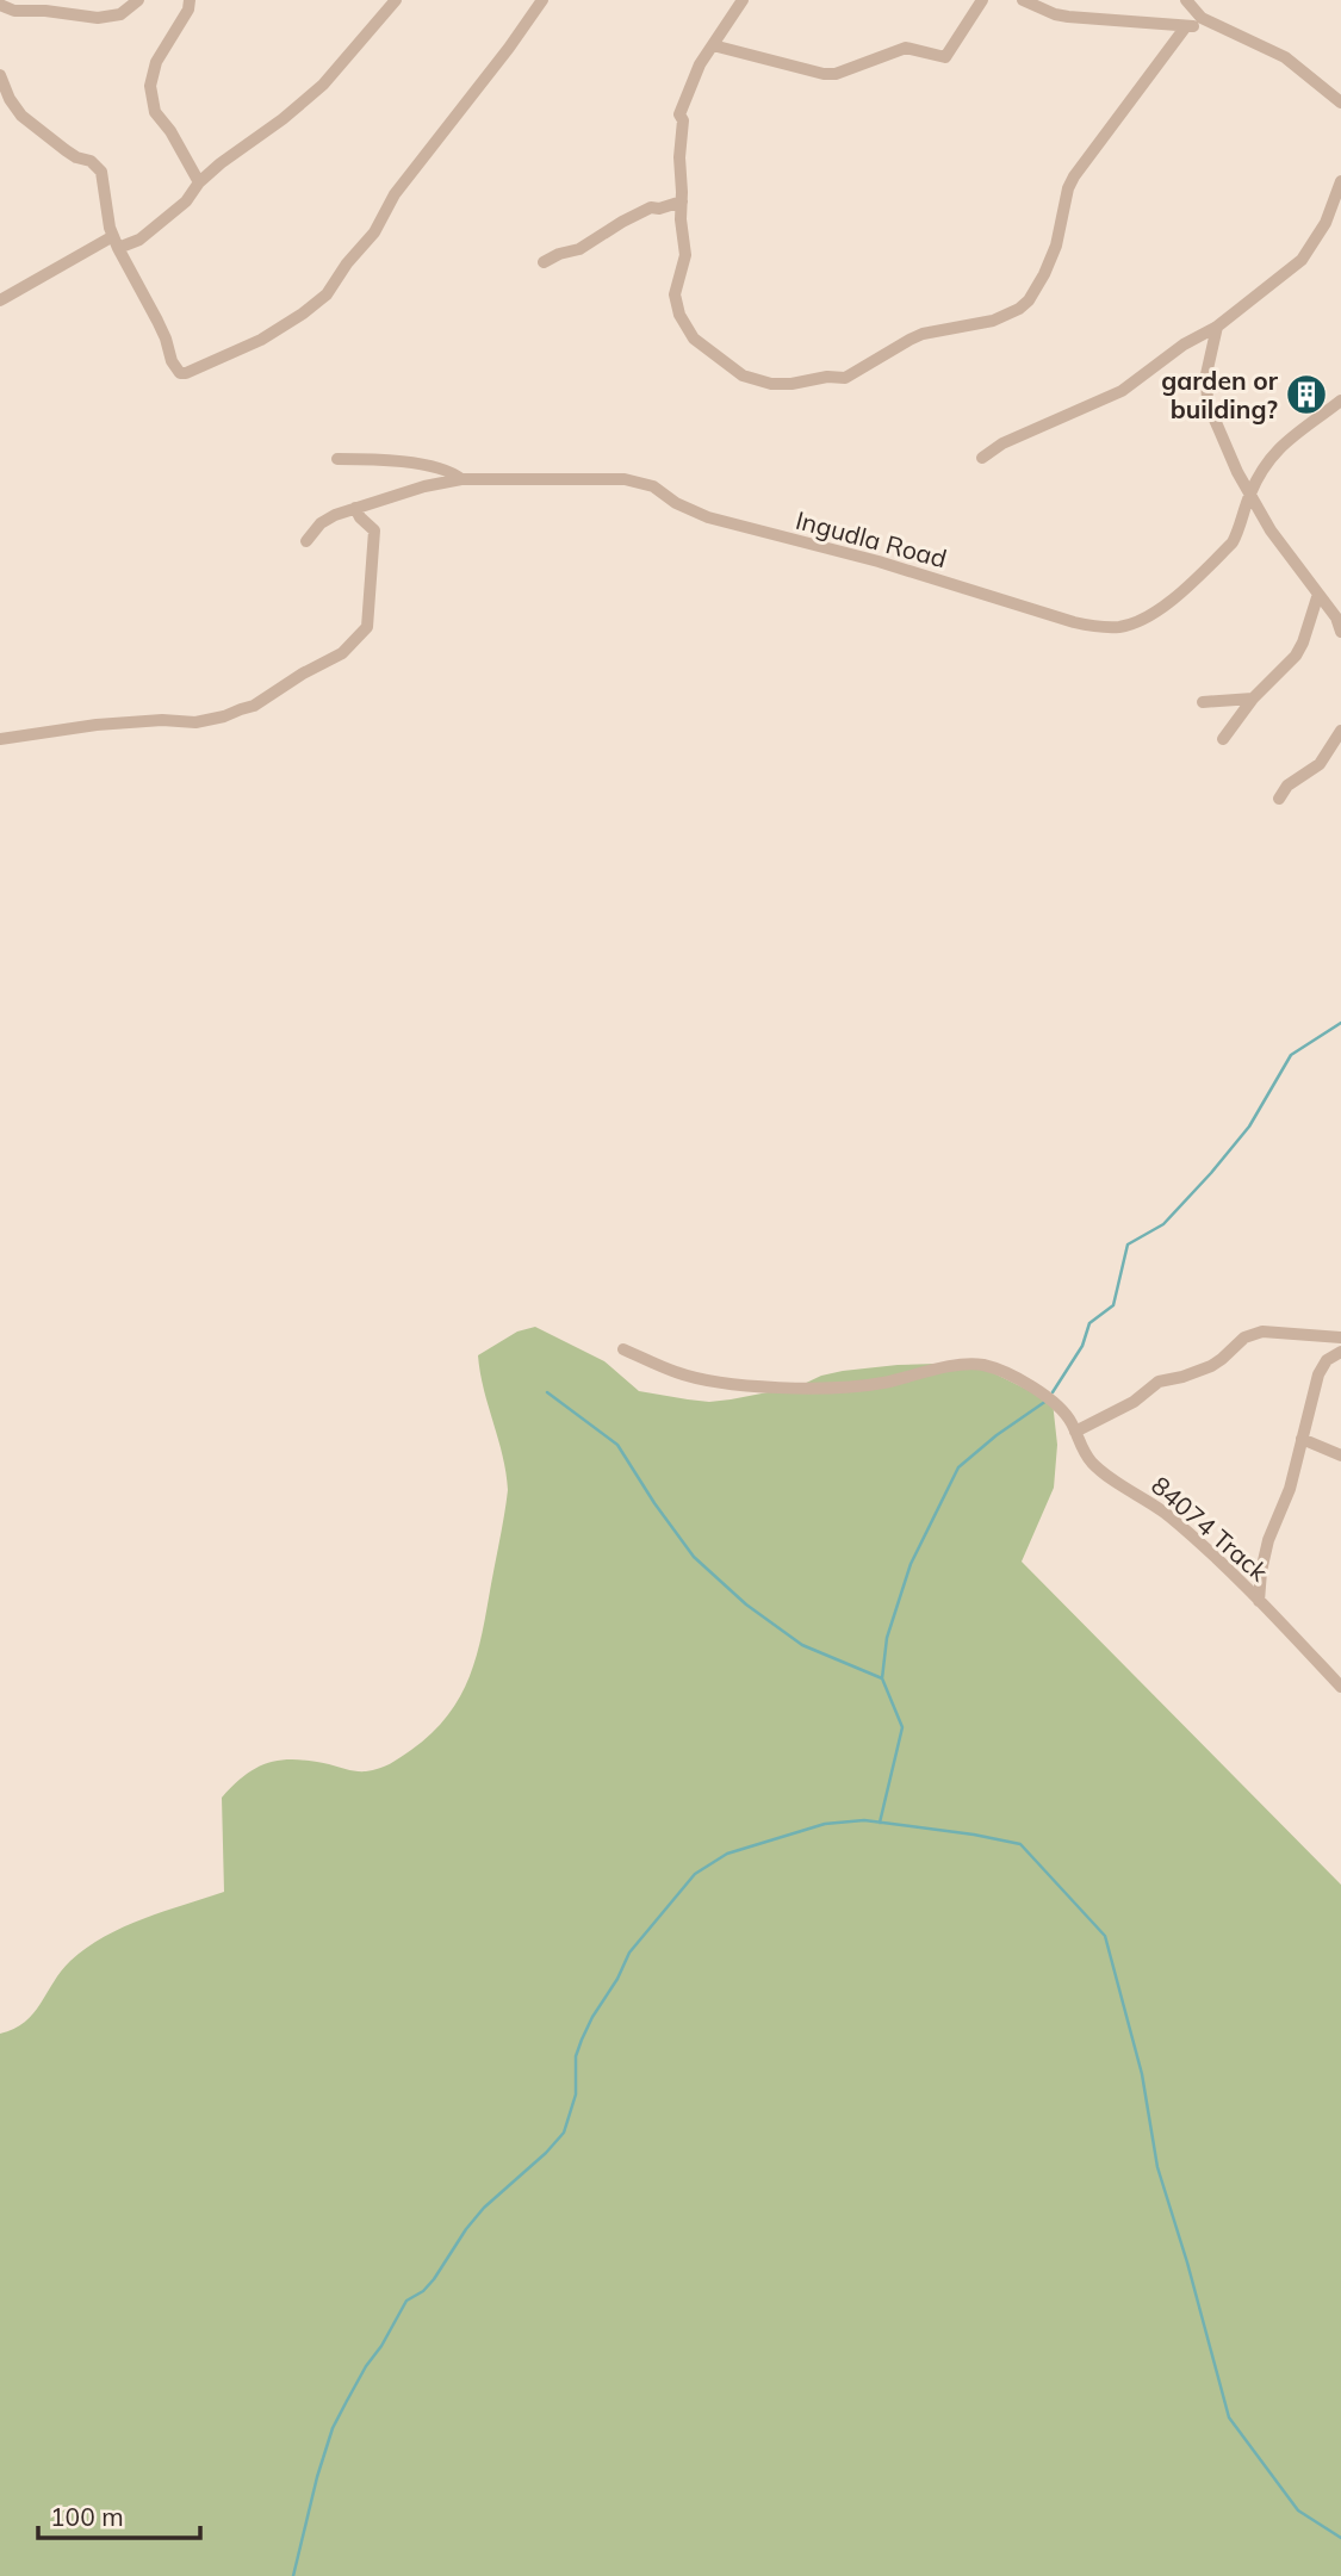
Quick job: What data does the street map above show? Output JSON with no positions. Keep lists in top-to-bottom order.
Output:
{
  "streets": {
    "street": ["Ingudla Road", "84074 Track"]
  },
  "places": {
    "building": ["garden or building?"]
  },
  "scale_bar": "100 m"
}
